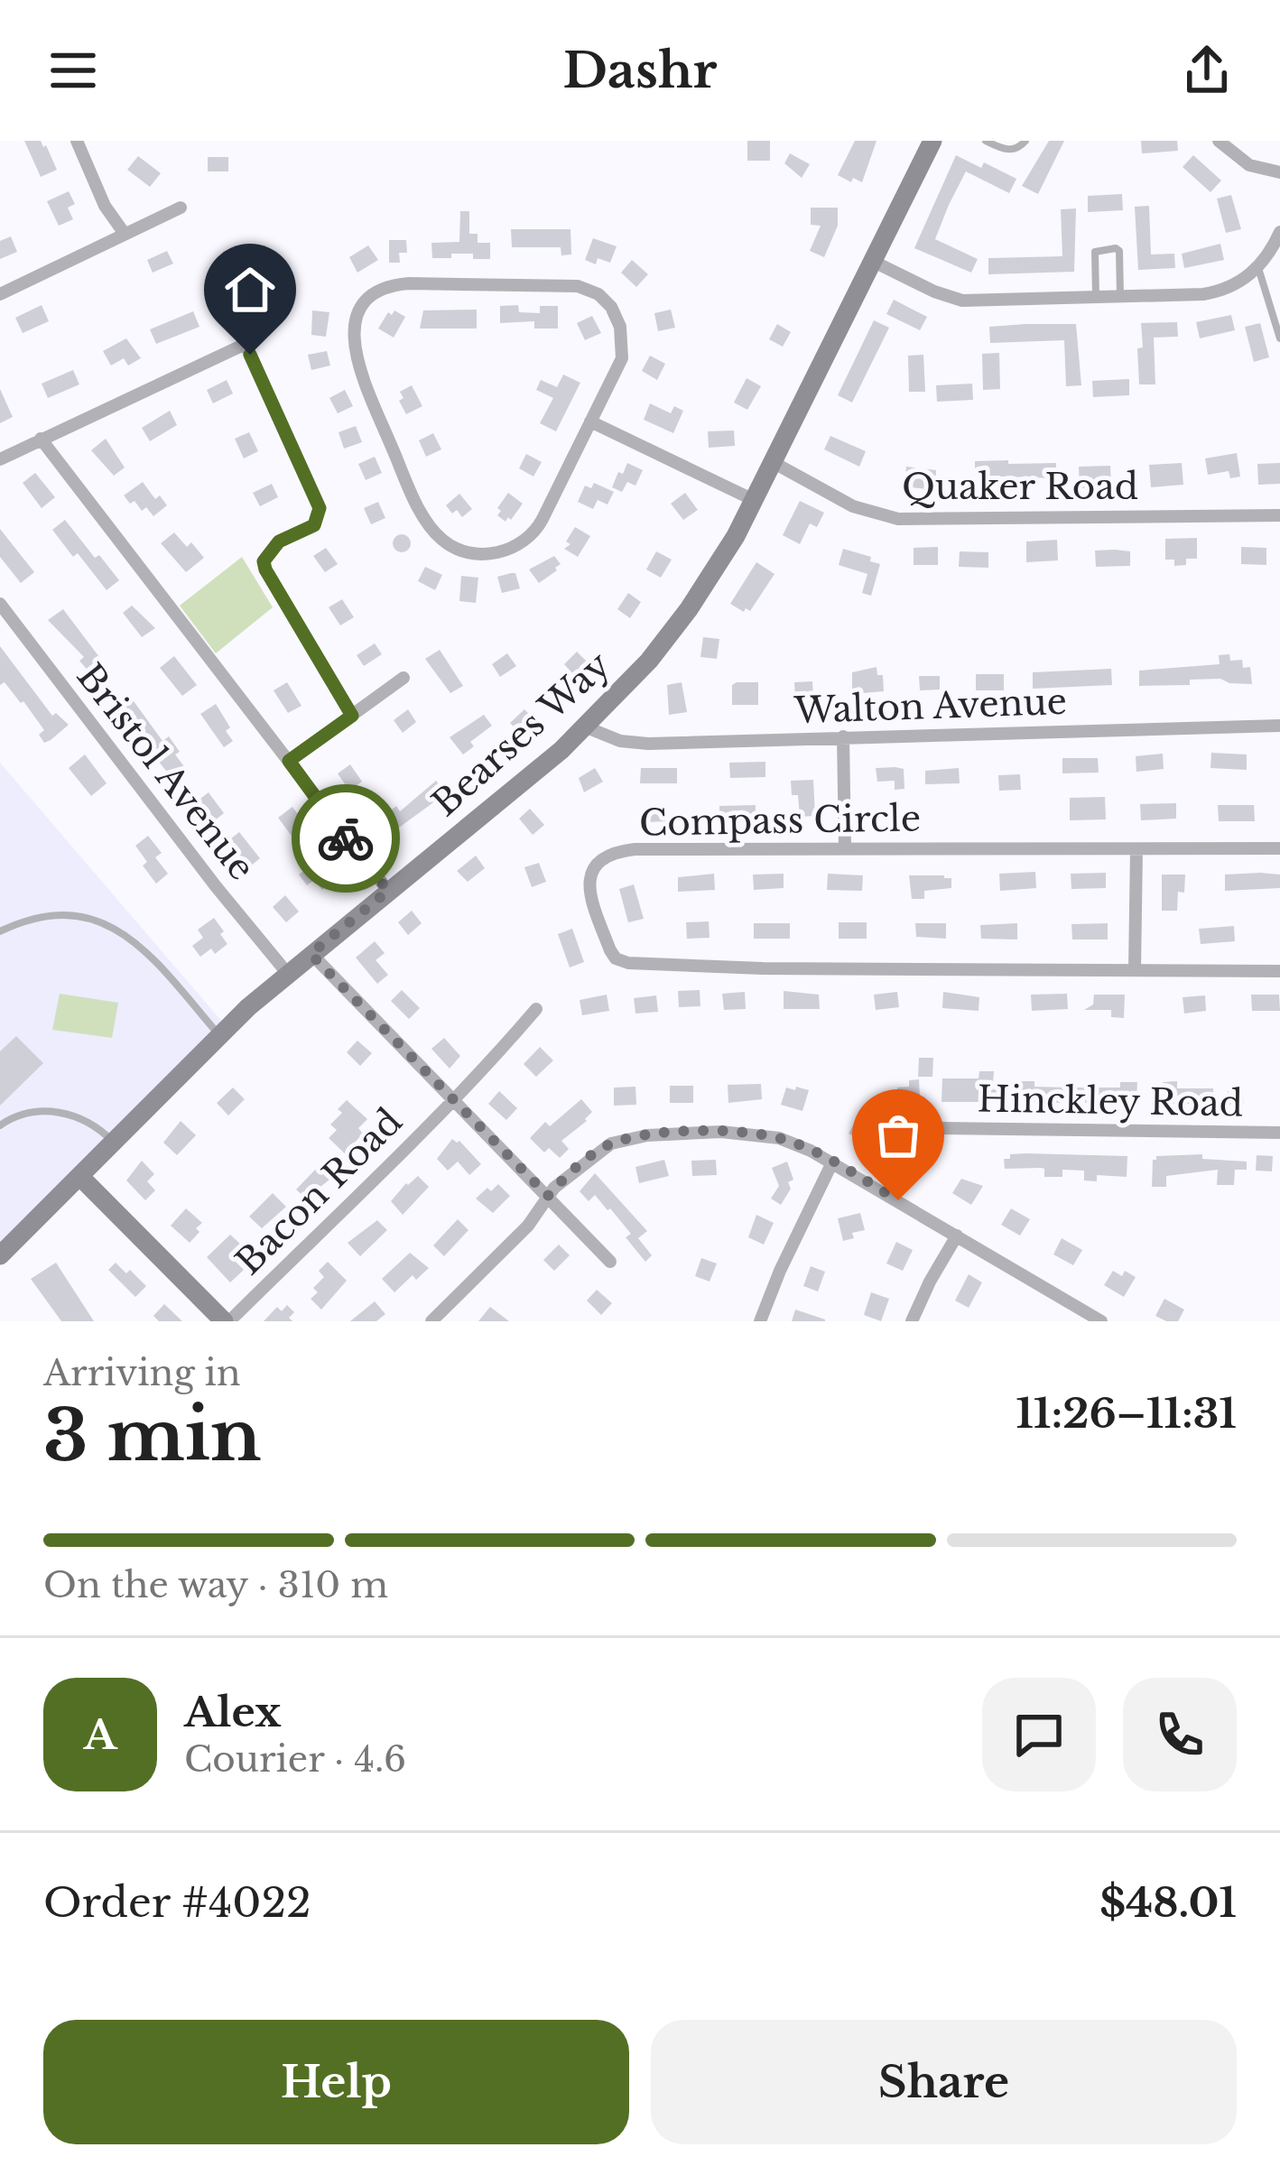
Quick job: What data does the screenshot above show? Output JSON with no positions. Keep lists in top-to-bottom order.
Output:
{
  "streets": {
    "main road": ["Bearses Way"],
    "street": [
      "Quaker Road",
      "Walton Avenue",
      "Bristol Avenue",
      "Compass Circle",
      "Hinckley Road",
      "Bacon Road"
    ]
  },
  "crossings": [
    ["Quaker Road", "Bearses Way"],
    ["Walton Avenue", "Bearses Way"],
    ["Bearses Way", "Bristol Avenue"]
  ],
  "page": {
    "header": "Dashr",
    "heading": ["3 min", "Arriving in", "11:26–11:31"],
    "panel": [
      "Alex",
      "Courier · 4.6",
      "Order #4022",
      "$48.01"
    ],
    "bar": "On the way · 310 m",
    "round": "A",
    "buttons": ["Help", "Share"]
  }
}
